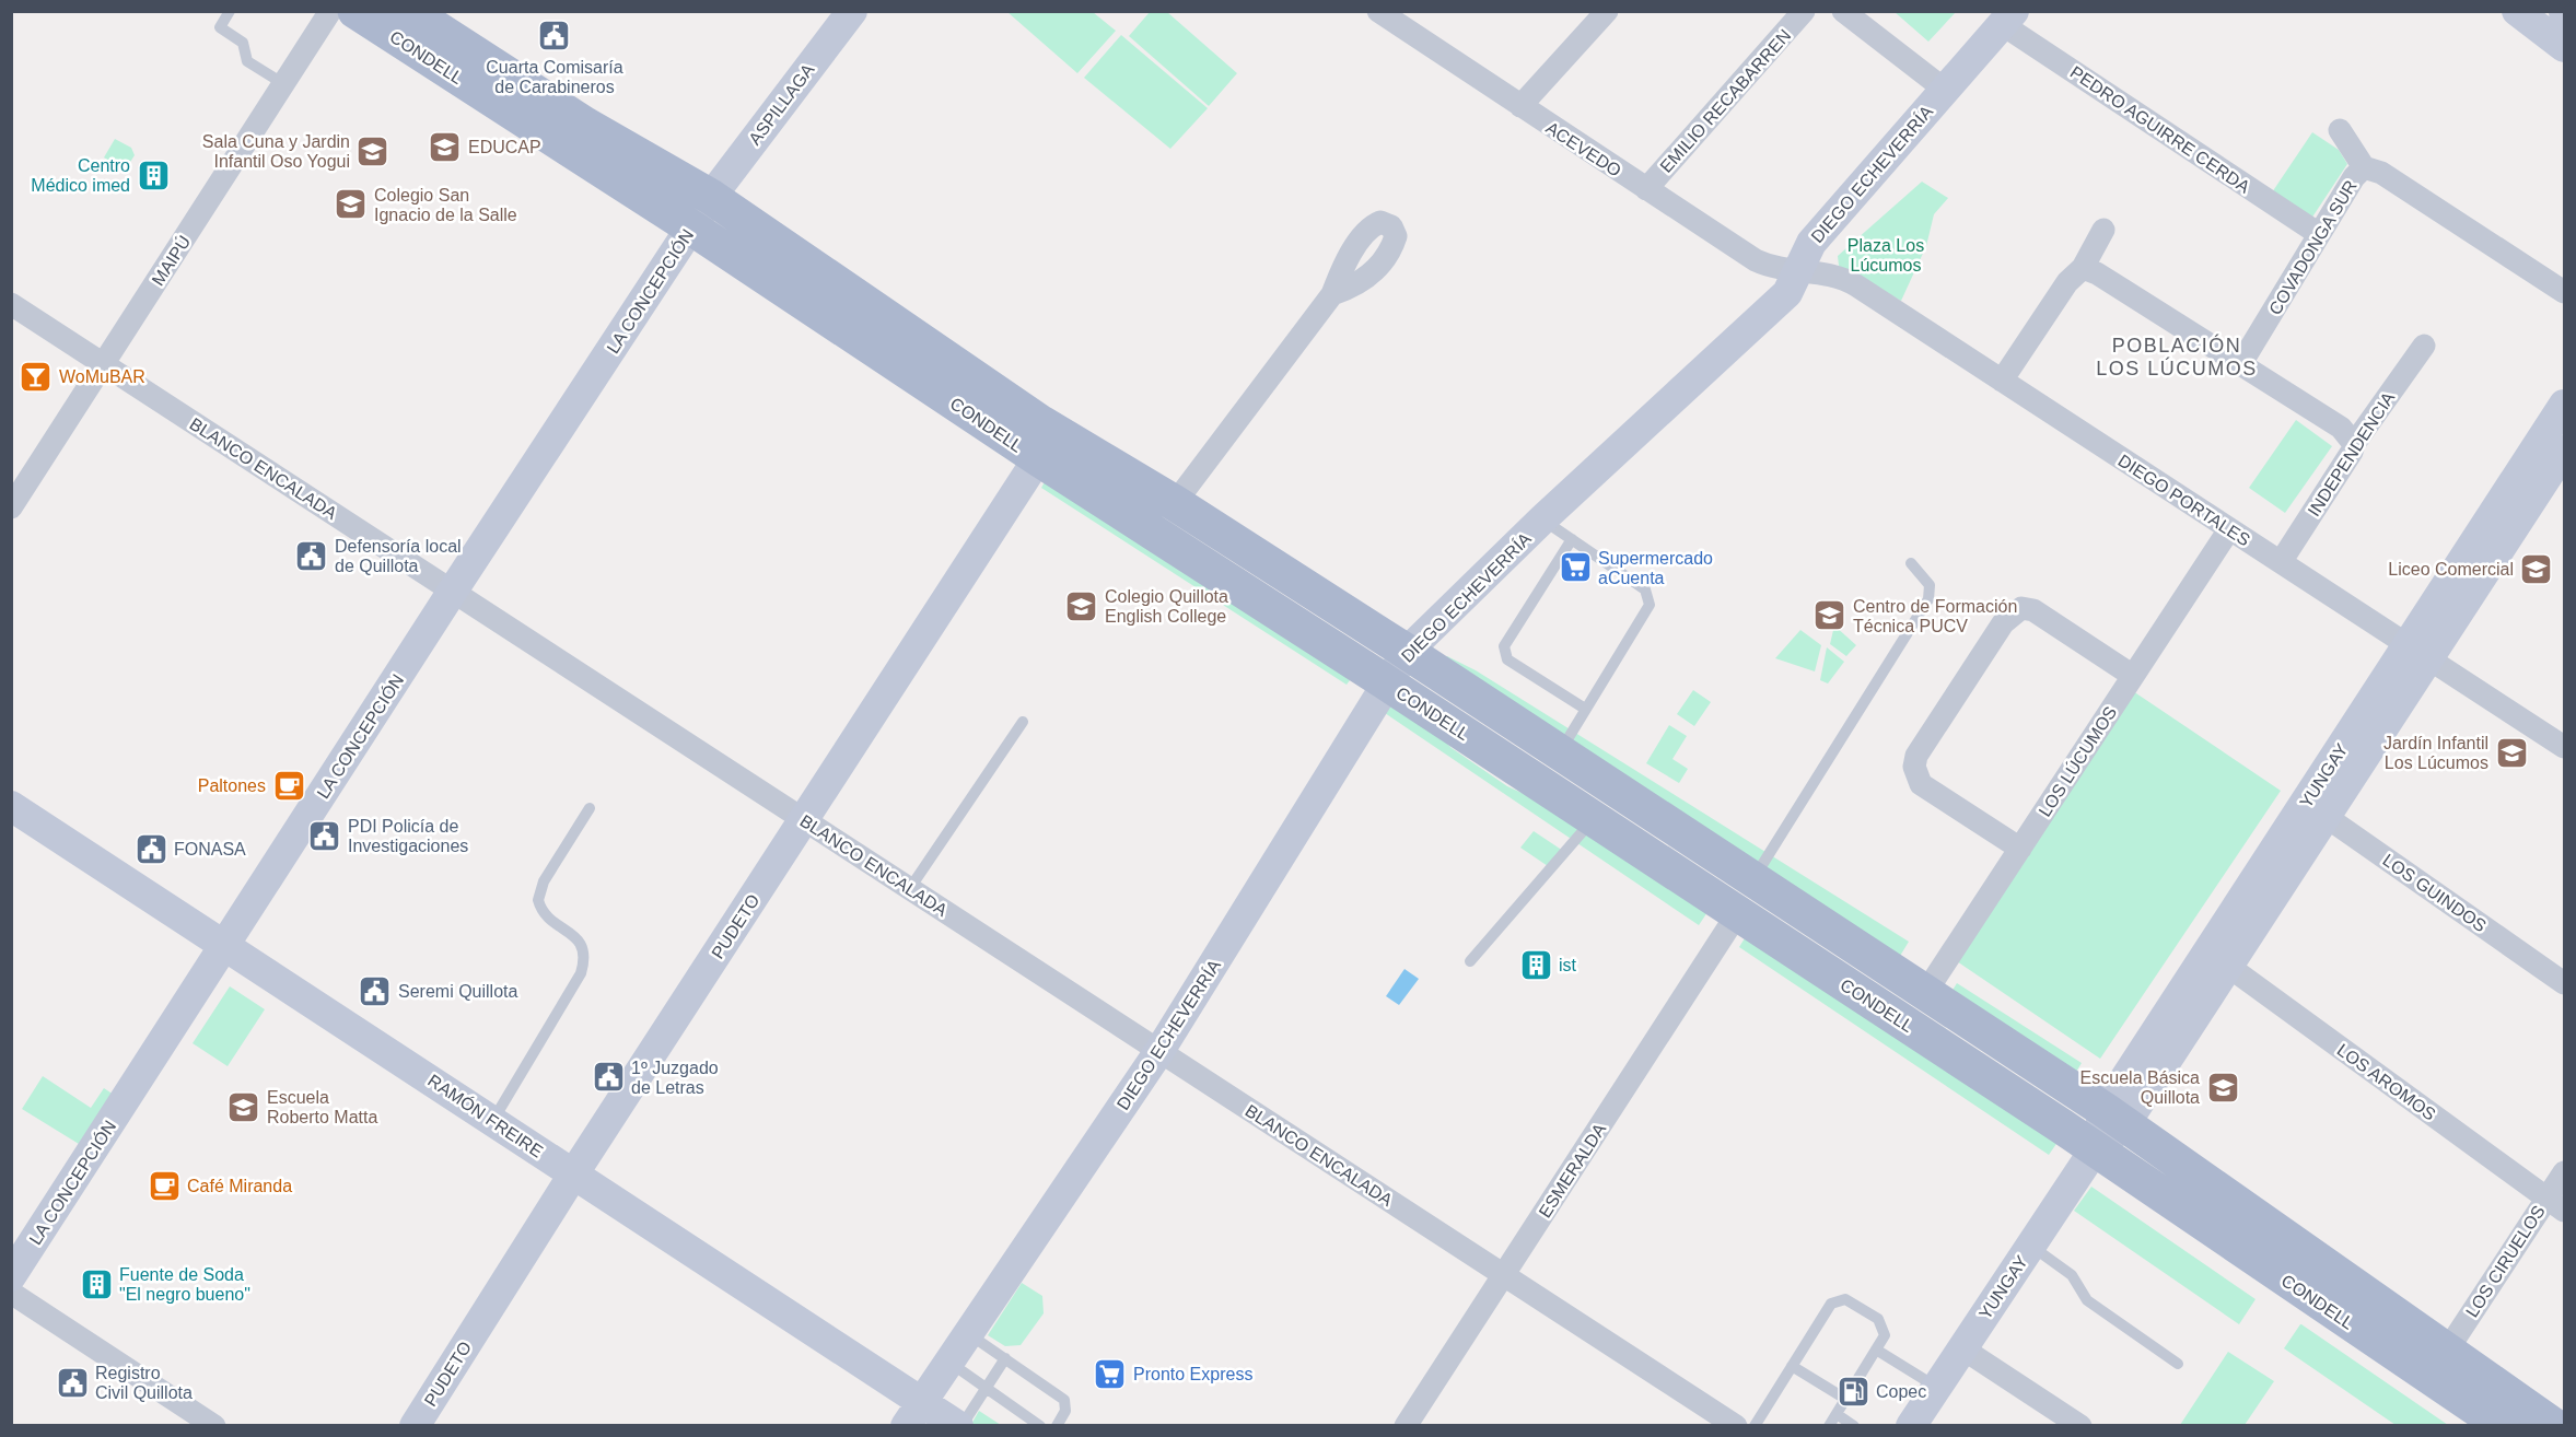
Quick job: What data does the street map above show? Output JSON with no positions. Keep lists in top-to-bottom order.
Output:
{
  "streets": {
    "main road": [
      "CONDELL",
      "ASPILLAGA",
      "DIEGO ECHEVERRÍA",
      "LA CONCEPCIÓN",
      "YUNGAY",
      "PUDETO",
      "RAMÓN FREIRE"
    ],
    "street": [
      "EMILIO RECABARREN",
      "PEDRO AGUIRRE CERDA",
      "ACEVEDO",
      "COVADONGA SUR",
      "MAIPÚ",
      "INDEPENDENCIA",
      "BLANCO ENCALADA",
      "DIEGO PORTALES",
      "LOS LÚCUMOS",
      "LOS GUINDOS",
      "LOS AROMOS",
      "ESMERALDA",
      "LOS CIRUELOS"
    ]
  },
  "crossings": [
    ["CONDELL", "ASPILLAGA"],
    ["CONDELL", "DIEGO ECHEVERRÍA"],
    ["CONDELL", "LA CONCEPCIÓN"],
    ["CONDELL", "LOS LÚCUMOS"],
    ["CONDELL", "YUNGAY"],
    ["CONDELL", "PUDETO"],
    ["CONDELL", "ESMERALDA"],
    ["CONDELL", "LOS CIRUELOS"],
    ["EMILIO RECABARREN", "ACEVEDO"],
    ["ASPILLAGA", "LA CONCEPCIÓN"],
    ["PEDRO AGUIRRE CERDA", "DIEGO ECHEVERRÍA"],
    ["PEDRO AGUIRRE CERDA", "COVADONGA SUR"],
    ["ACEVEDO", "DIEGO ECHEVERRÍA"],
    ["ACEVEDO", "DIEGO PORTALES"],
    ["DIEGO ECHEVERRÍA", "BLANCO ENCALADA"],
    ["DIEGO ECHEVERRÍA", "DIEGO PORTALES"],
    ["DIEGO ECHEVERRÍA", "RAMÓN FREIRE"],
    ["MAIPÚ", "BLANCO ENCALADA"],
    ["LA CONCEPCIÓN", "BLANCO ENCALADA"],
    ["LA CONCEPCIÓN", "RAMÓN FREIRE"],
    ["INDEPENDENCIA", "DIEGO PORTALES"],
    ["BLANCO ENCALADA", "PUDETO"],
    ["BLANCO ENCALADA", "ESMERALDA"],
    ["DIEGO PORTALES", "LOS LÚCUMOS"],
    ["DIEGO PORTALES", "YUNGAY"],
    ["YUNGAY", "LOS GUINDOS"],
    ["YUNGAY", "LOS AROMOS"],
    ["PUDETO", "RAMÓN FREIRE"],
    ["LOS AROMOS", "LOS CIRUELOS"]
  ],
  "districts": ["POBLACIÓN LOS LÚCUMOS"],
  "parks": ["Plaza Los Lúcumos"],
  "places": {
    "public building": [
      "Cuarta Comisaría de Carabineros",
      "Defensoría local de Quillota",
      "PDI Policía de Investigaciones",
      "FONASA",
      "Seremi Quillota",
      "1º Juzgado de Letras",
      "Registro Civil Quillota"
    ],
    "school or university": [
      "EDUCAP",
      "Sala Cuna y Jardin Infantil Oso Yogui",
      "Colegio San Ignacio de la Salle",
      "Liceo Comercial",
      "Colegio Quillota English College",
      "Centro de Formación Técnica PUCV",
      "Jardín Infantil Los Lúcumos",
      "Escuela Básica Quillota",
      "Escuela Roberto Matta"
    ],
    "building": ["Centro Médico imed", "ist", "Fuente de Soda \"El negro bueno\""],
    "bar": ["WoMuBAR"],
    "supermarket": ["Supermercado aCuenta", "Pronto Express"],
    "cafe": ["Paltones", "Café Miranda"],
    "fuel station": ["Copec"]
  }
}
